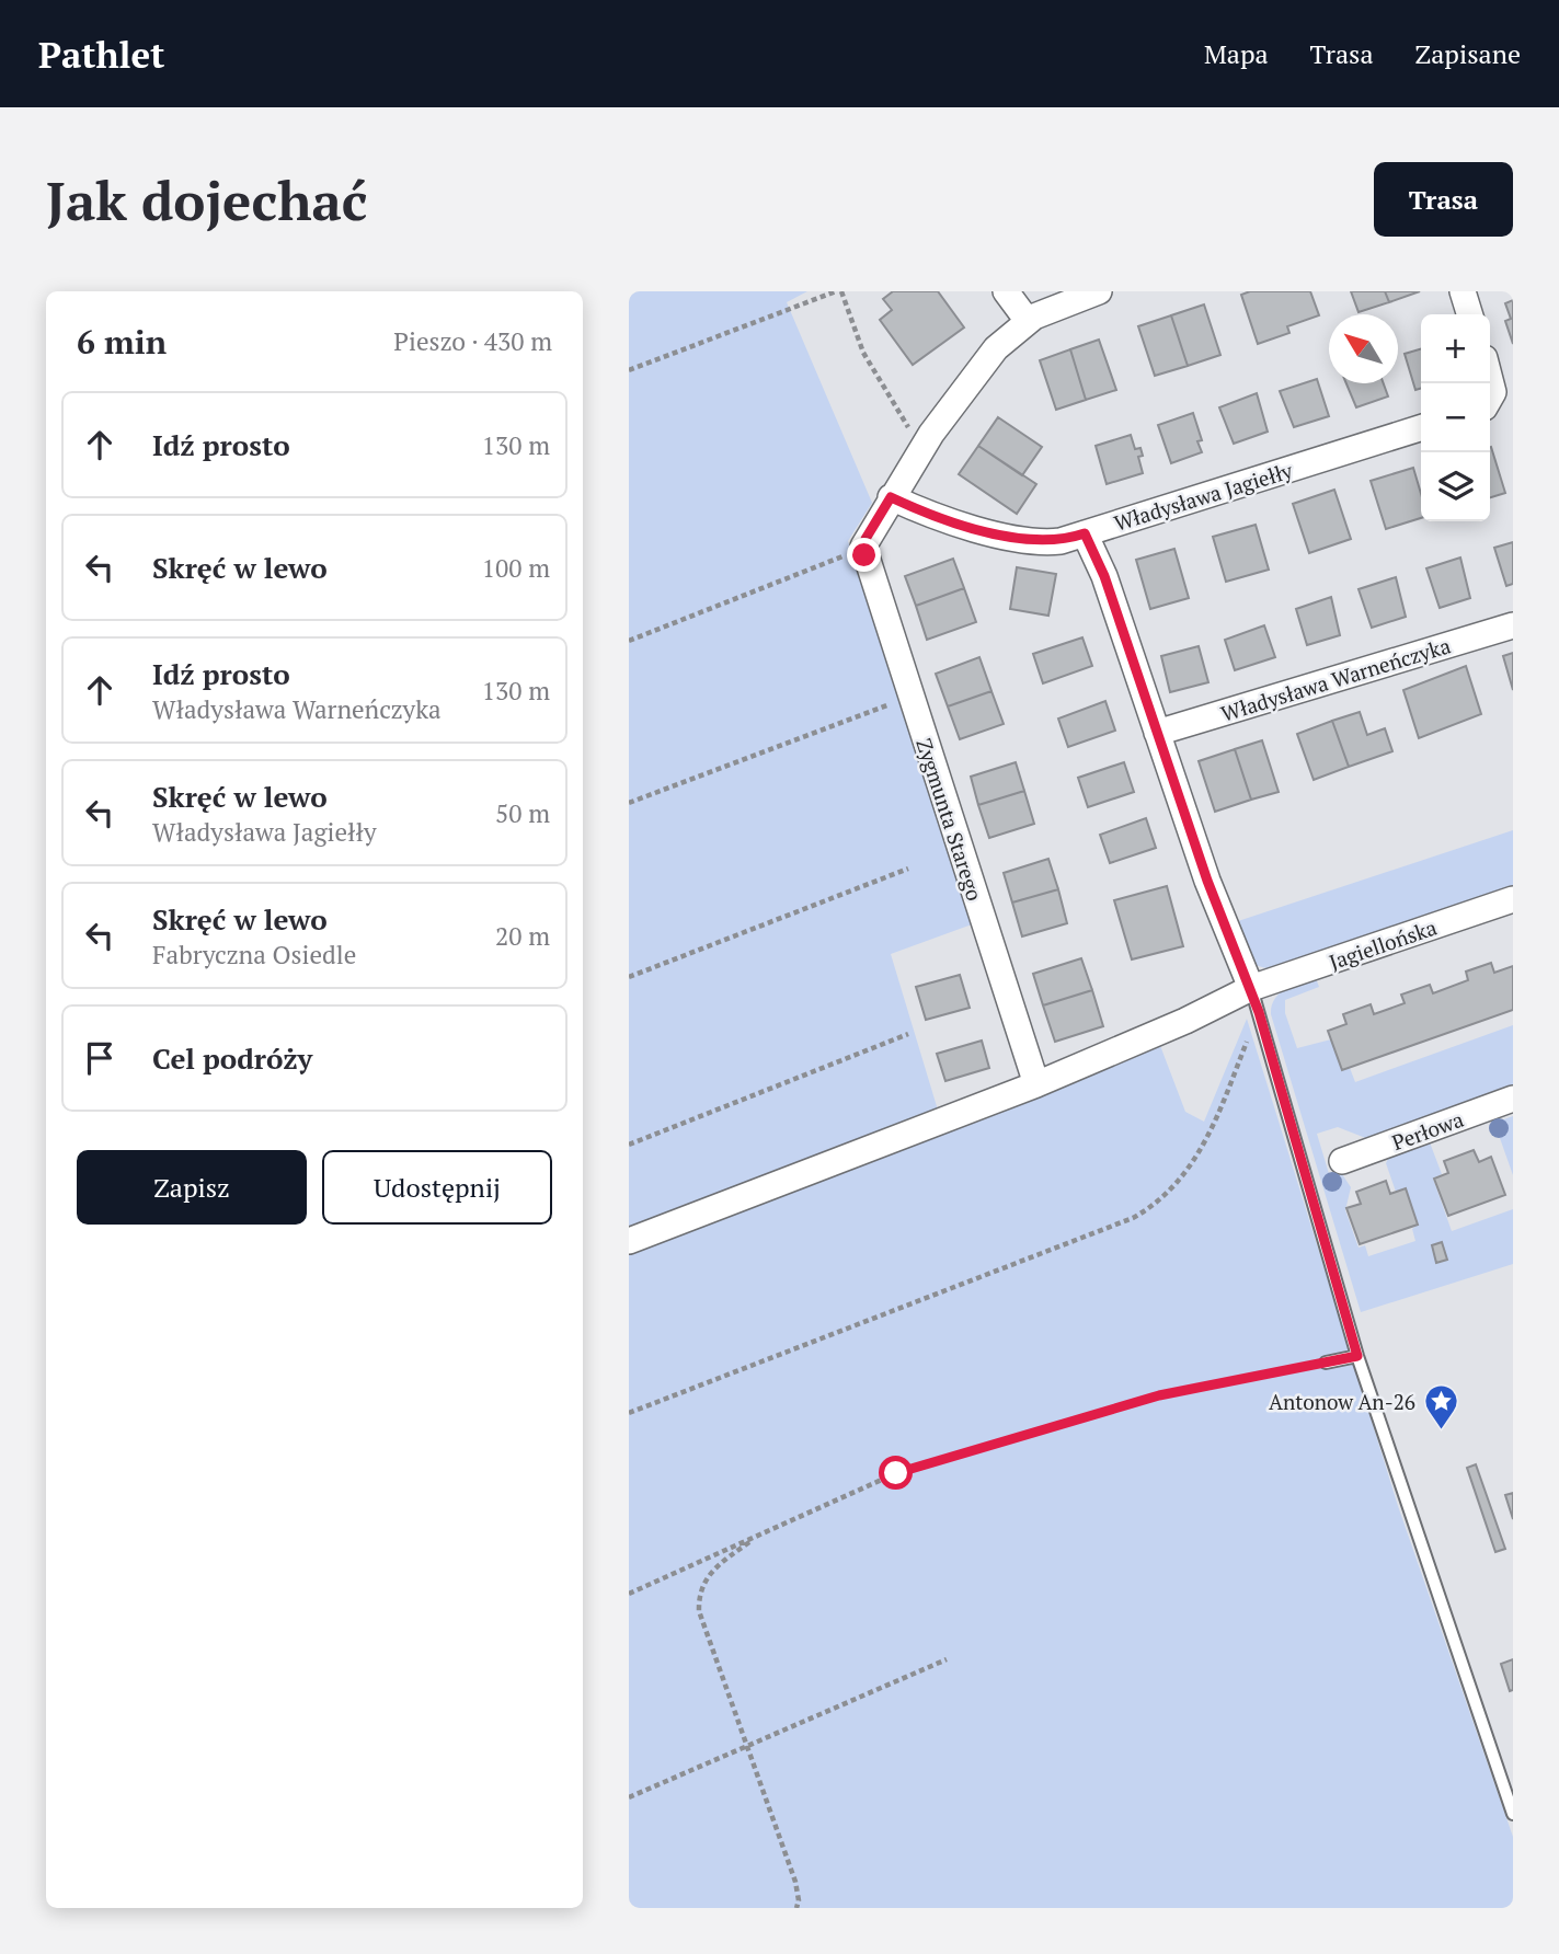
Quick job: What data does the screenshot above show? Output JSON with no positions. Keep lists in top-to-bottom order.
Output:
{
  "streets": {
    "street": [
      "Władysława Jagiełły",
      "Władysława Warneńczyka",
      "Zygmunta Starego",
      "Jagiellońska",
      "Perłowa"
    ]
  },
  "crossings": [
    ["Zygmunta Starego", "Jagiellońska"]
  ],
  "places": {
    "place": ["Antonow An-26"]
  },
  "north": "top left",
  "page": {
    "header": "Pathlet",
    "nav": ["Mapa", "Trasa", "Zapisane"],
    "buttons": [
      "Trasa",
      ["Zapisz", "Udostępnij"]
    ],
    "title": "Jak dojechać",
    "heading": ["6 min", "Pieszo · 430 m"],
    "map_buttons": ["+", "−"],
    "list": [
      ["Idź prosto", "130 m"],
      ["Skręć w lewo", "100 m"],
      ["Idź prosto", "Władysława Warneńczyka", "130 m"],
      ["Skręć w lewo", "Władysława Jagiełły", "50 m"],
      ["Skręć w lewo", "Fabryczna Osiedle", "20 m"],
      "Cel podróży"
    ]
  }
}
